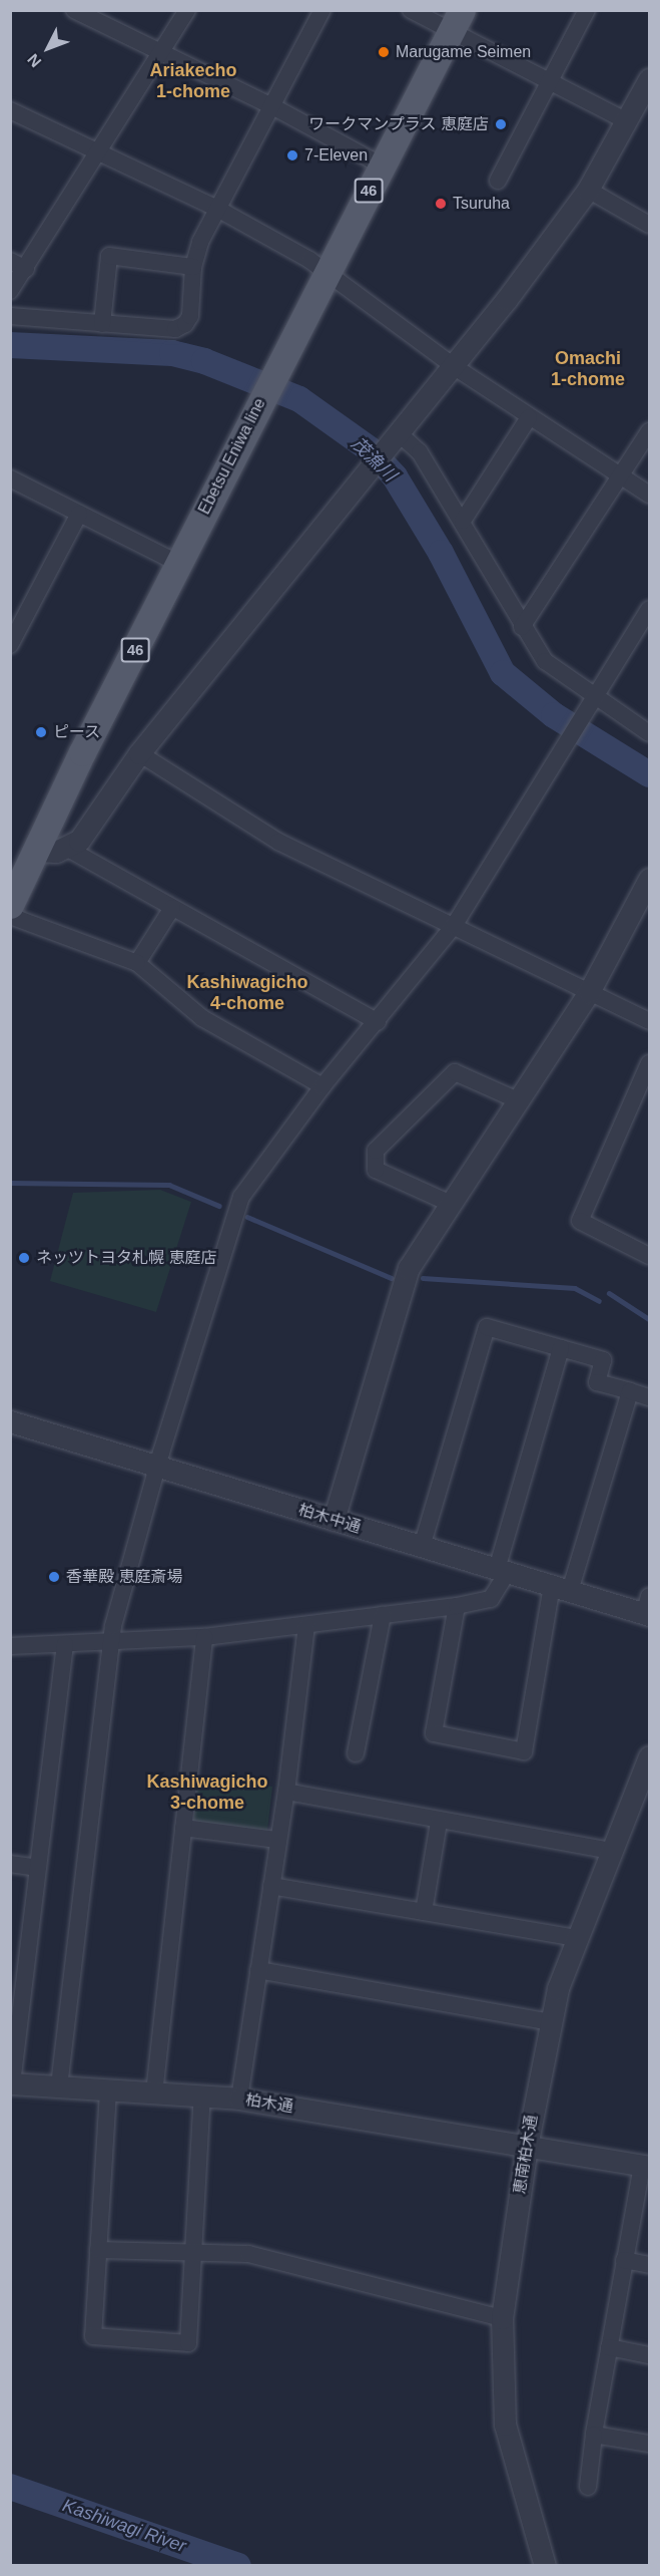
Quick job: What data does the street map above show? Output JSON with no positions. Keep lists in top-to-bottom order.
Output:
{
  "streets": {
    "main road": ["46", "Ebetsu Eniwa line"],
    "street": ["柏木中通", "柏木通", "恵南柏木通"]
  },
  "crossings": [
    ["柏木通", "恵南柏木通"]
  ],
  "districts": [
    "Ariakecho 1-chome",
    "Omachi 1-chome",
    "Kashiwagicho 4-chome",
    "Kashiwagicho 3-chome"
  ],
  "water": ["茂漁川", "Kashiwagi River"],
  "places": [
    "Marugame Seimen",
    "ワークマンプラス 恵庭店",
    "7-Eleven",
    "Tsuruha",
    "ピース",
    "ネッツトヨタ札幌 恵庭店",
    "香華殿 恵庭斎場"
  ],
  "north": "bottom left"
}
